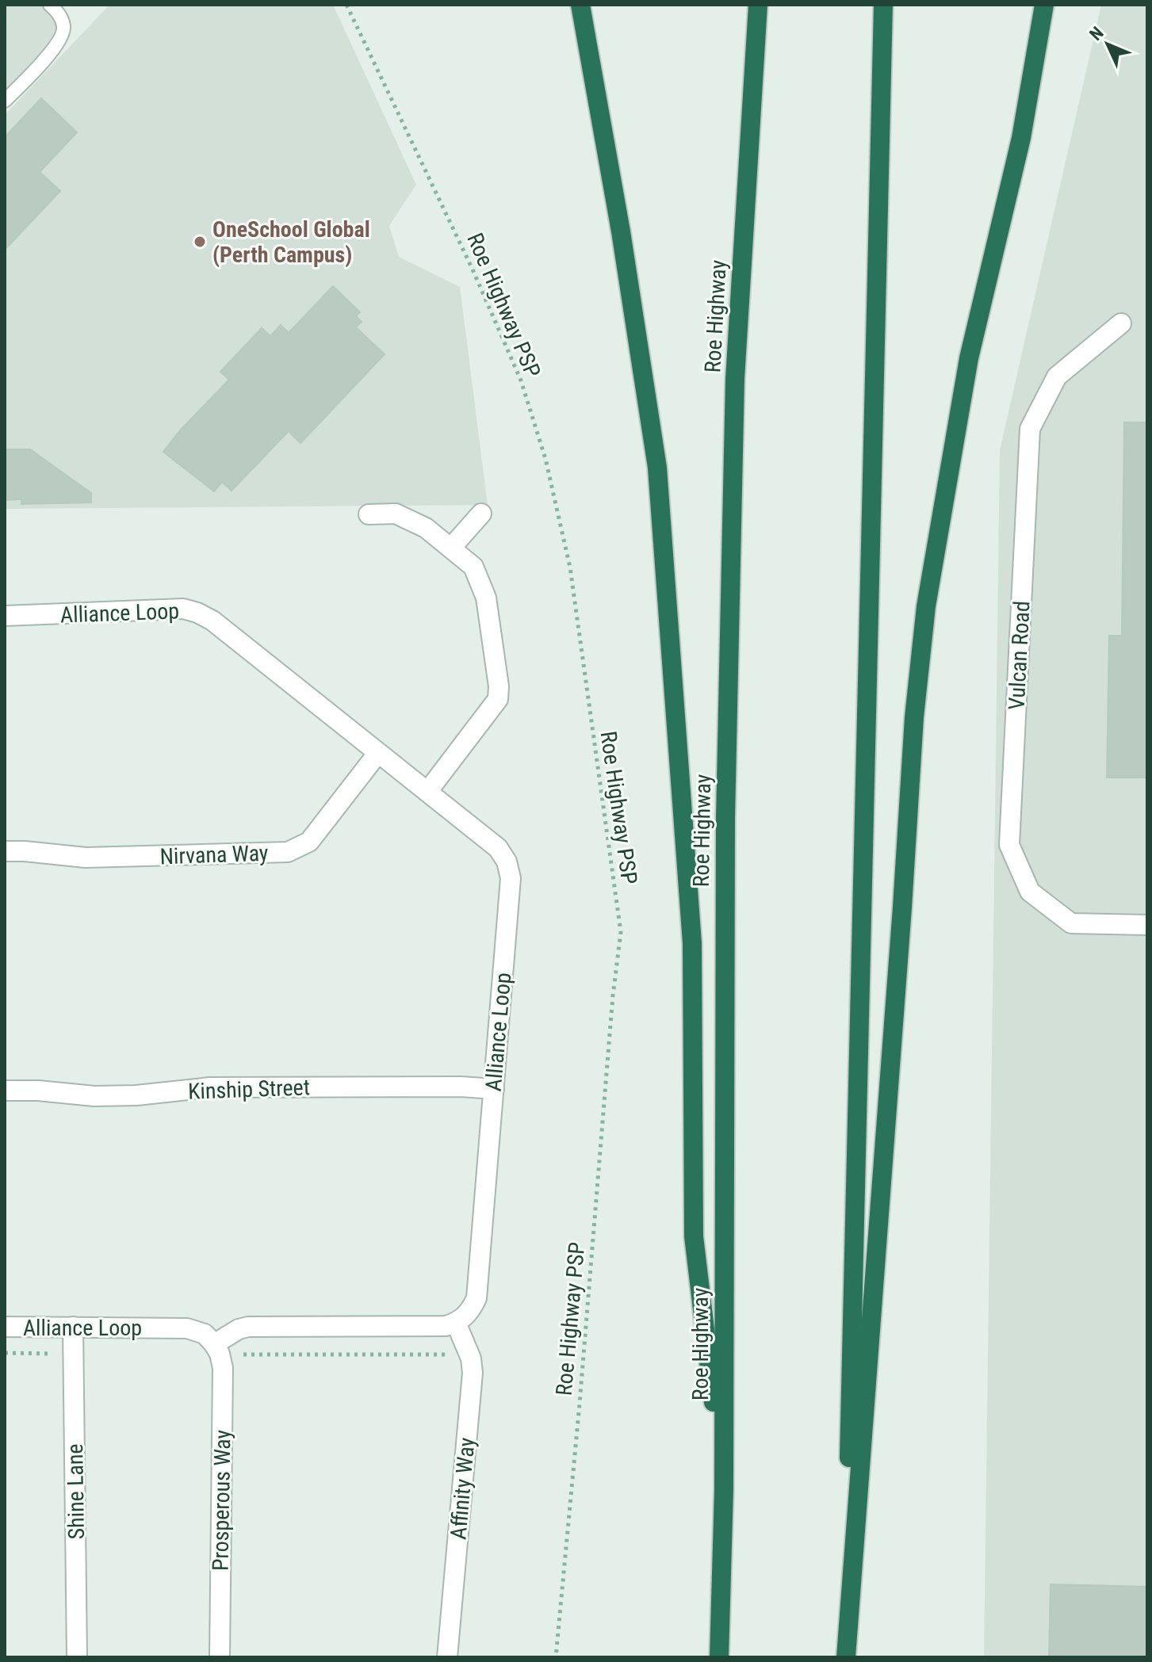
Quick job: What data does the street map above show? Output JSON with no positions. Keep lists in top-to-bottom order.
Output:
{
  "streets": {
    "highway": ["Roe Highway"],
    "street": [
      "Alliance Loop",
      "Vulcan Road",
      "Nirvana Way",
      "Kinship Street",
      "Affinity Way",
      "Shine Lane",
      "Prosperous Way"
    ],
    "path": ["Roe Highway PSP"]
  },
  "crossings": [
    ["Alliance Loop", "Nirvana Way"],
    ["Alliance Loop", "Kinship Street"],
    ["Alliance Loop", "Affinity Way"],
    ["Alliance Loop", "Shine Lane"],
    ["Alliance Loop", "Prosperous Way"]
  ],
  "places": ["OneSchool Global (Perth Campus)"],
  "north": "top left"
}
